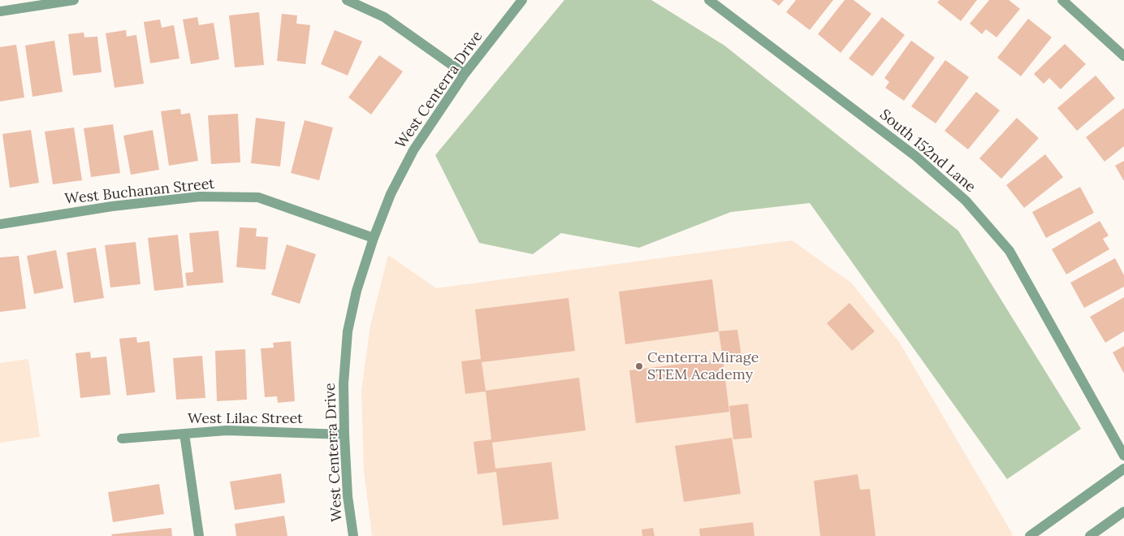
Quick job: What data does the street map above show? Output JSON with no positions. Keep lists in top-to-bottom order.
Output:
{
  "streets": {
    "street": [
      "West Centerra Drive",
      "South 152nd Lane",
      "West Buchanan Street",
      "West Lilac Street"
    ]
  },
  "crossings": [
    ["West Centerra Drive", "West Buchanan Street"],
    ["West Centerra Drive", "West Lilac Street"]
  ],
  "places": ["Centerra Mirage STEM Academy"]
}
